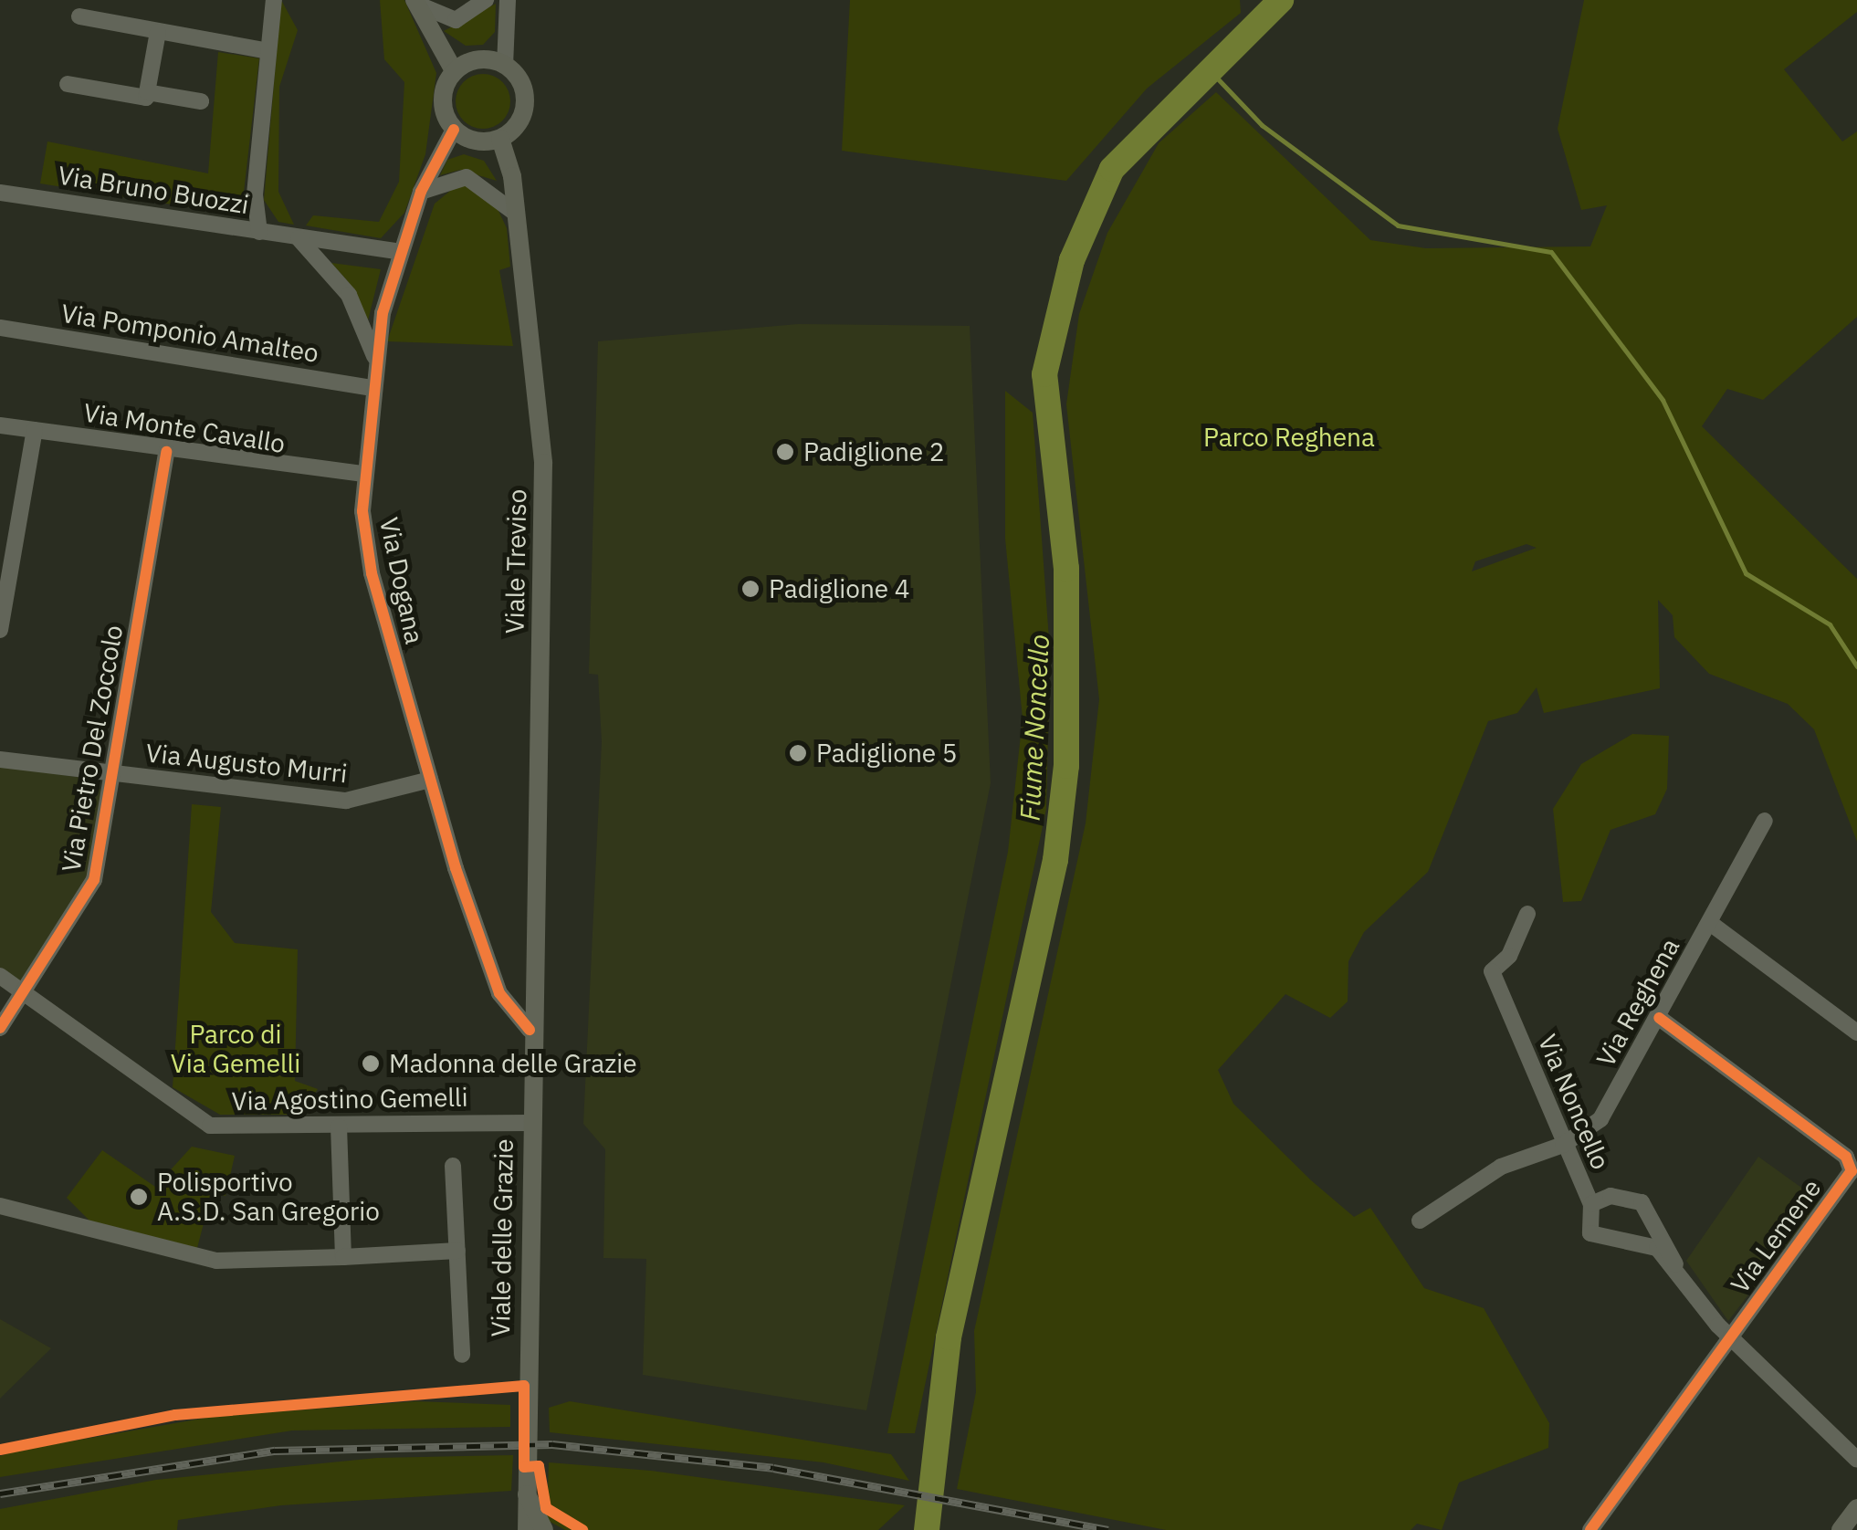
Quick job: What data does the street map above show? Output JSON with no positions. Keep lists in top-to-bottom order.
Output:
{
  "streets": {
    "main road": ["Viale Treviso", "Viale delle Grazie"],
    "street": [
      "Via Bruno Buozzi",
      "Via Pomponio Amalteo",
      "Via Monte Cavallo",
      "Via Dogana",
      "Via Pietro Del Zoccolo",
      "Via Augusto Murri",
      "Via Reghena",
      "Via Agostino Gemelli",
      "Via Noncello",
      "Via Lemene"
    ]
  },
  "crossings": [
    ["Via Bruno Buozzi", "Via Dogana"],
    ["Via Pomponio Amalteo", "Via Dogana"],
    ["Via Monte Cavallo", "Via Dogana"],
    ["Via Monte Cavallo", "Via Pietro Del Zoccolo"],
    ["Viale Treviso", "Via Dogana"],
    ["Viale Treviso", "Viale delle Grazie"],
    ["Via Dogana", "Via Augusto Murri"],
    ["Via Dogana", "Viale delle Grazie"],
    ["Via Pietro Del Zoccolo", "Via Augusto Murri"],
    ["Via Pietro Del Zoccolo", "Via Agostino Gemelli"],
    ["Via Reghena", "Via Noncello"],
    ["Via Reghena", "Via Lemene"],
    ["Via Agostino Gemelli", "Viale delle Grazie"],
    ["Via Noncello", "Via Lemene"]
  ],
  "water": ["Fiume Noncello"],
  "parks": ["Parco Reghena", "Parco di Via Gemelli"],
  "places": [
    "Padiglione 2",
    "Padiglione 4",
    "Padiglione 5",
    "Madonna delle Grazie",
    "Polisportivo A.S.D. San Gregorio"
  ]
}
